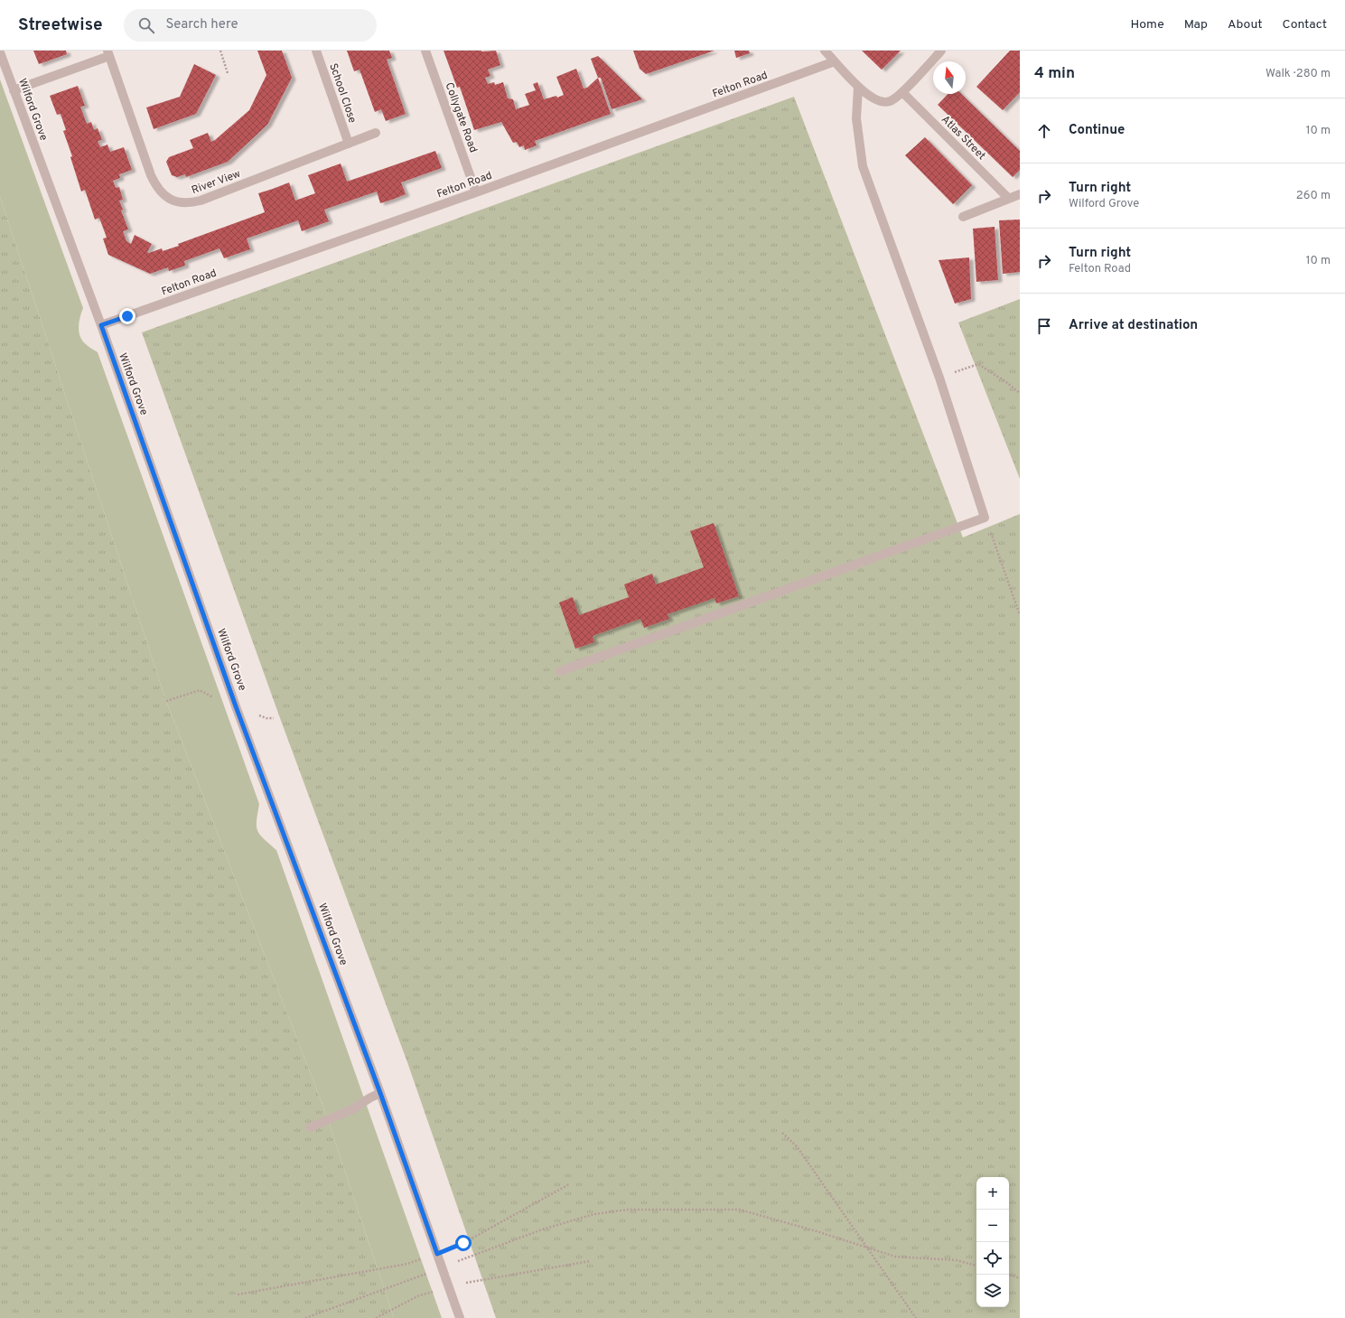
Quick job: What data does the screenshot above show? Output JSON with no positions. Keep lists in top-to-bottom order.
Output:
{
  "streets": {
    "street": [
      "Felton Road",
      "School Close",
      "Wilford Grove",
      "Collygate Road",
      "Atlas Street",
      "River View"
    ]
  },
  "crossings": [
    ["Felton Road", "Wilford Grove"],
    ["Felton Road", "Collygate Road"],
    ["School Close", "River View"],
    ["Wilford Grove", "River View"]
  ],
  "north": "top",
  "page": {
    "header": "Streetwise",
    "search": "Search here",
    "nav": [
      "Home",
      "Map",
      "About",
      "Contact"
    ],
    "heading": ["4 min", "Walk · 280 m"],
    "list": [
      ["Continue", "10 m"],
      ["Turn right", "Wilford Grove", "260 m"],
      ["Turn right", "Felton Road", "10 m"],
      "Arrive at destination"
    ],
    "map_buttons": ["+", "−"]
  }
}
